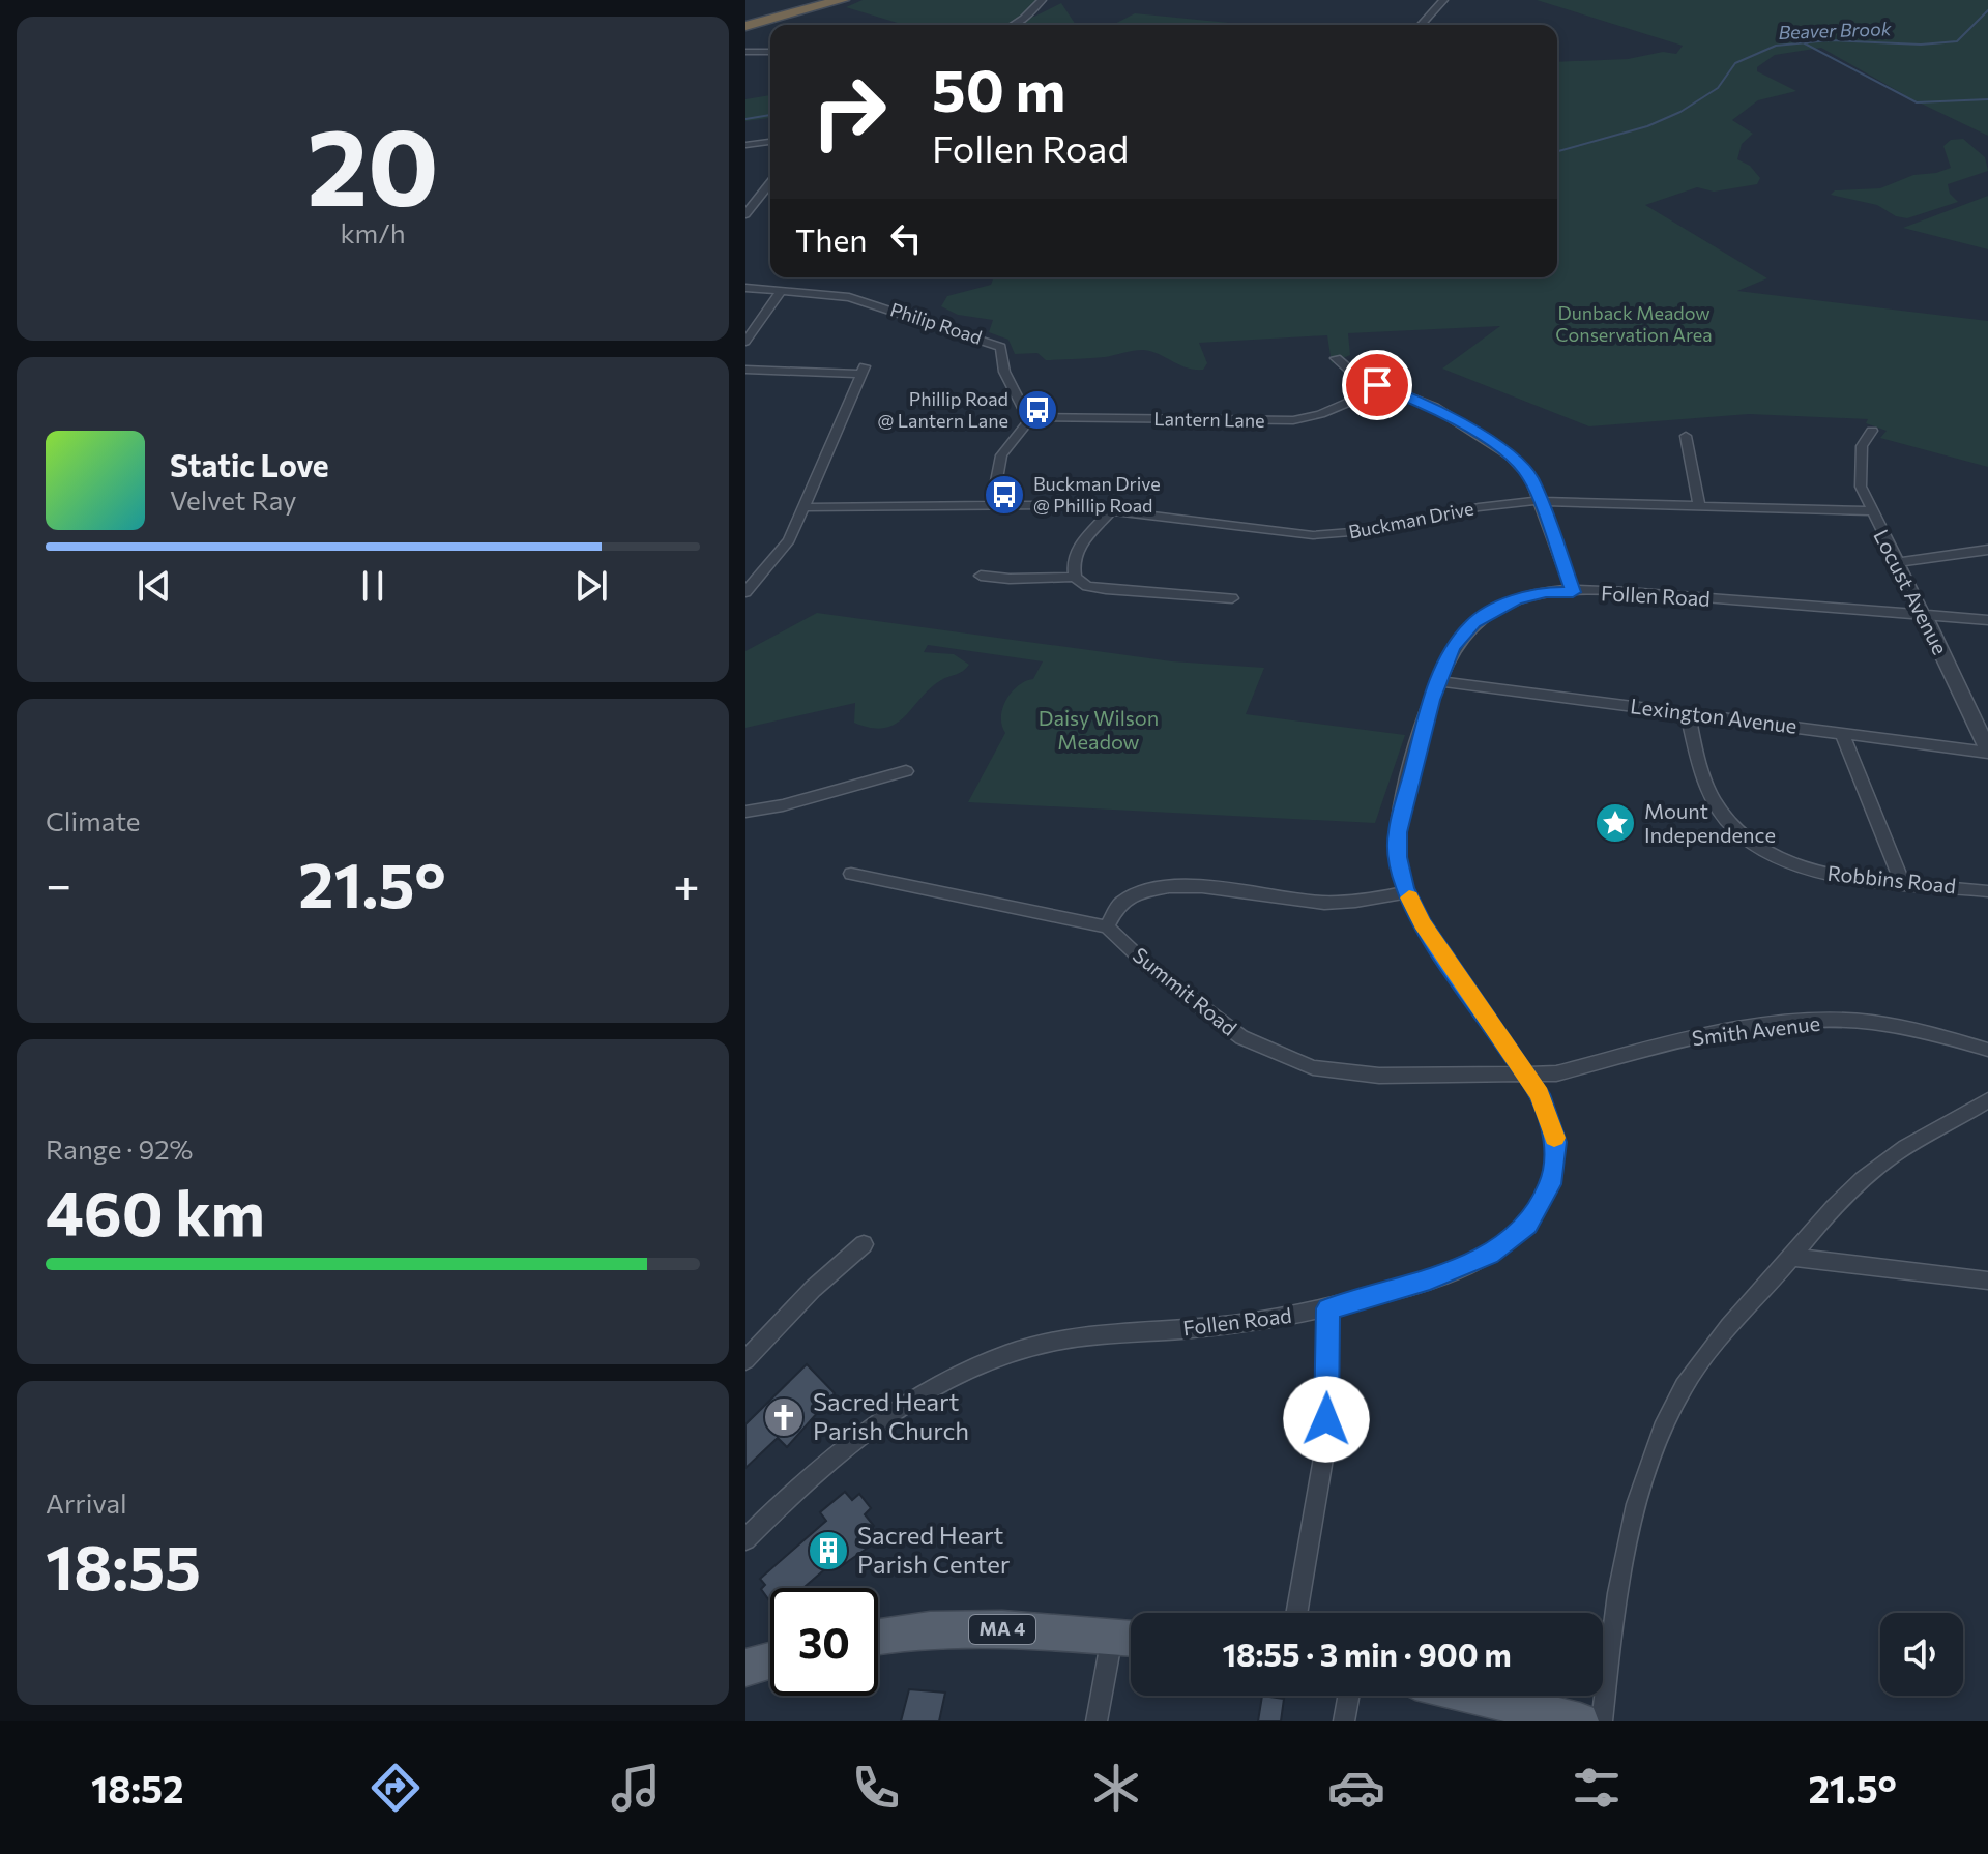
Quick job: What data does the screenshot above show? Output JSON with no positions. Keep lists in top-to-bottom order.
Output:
{
  "streets": {
    "main road": ["MA 4"],
    "street": [
      "Philip Road",
      "Lantern Lane",
      "Buckman Drive",
      "Locust Avenue",
      "Follen Road",
      "Lexington Avenue",
      "Robbins Road",
      "Summit Road",
      "Smith Avenue"
    ]
  },
  "crossings": [
    ["Philip Road", "Lantern Lane"],
    ["Buckman Drive", "Locust Avenue"],
    ["Locust Avenue", "Follen Road"],
    ["Locust Avenue", "Lexington Avenue"],
    ["Follen Road", "Lexington Avenue"],
    ["Follen Road", "Summit Road"],
    ["Follen Road", "Smith Avenue"],
    ["Lexington Avenue", "Robbins Road"],
    ["Summit Road", "Smith Avenue"]
  ],
  "water": ["Beaver Brook"],
  "parks": ["Dunback Meadow Conservation Area", "Daisy Wilson Meadow"],
  "places": {
    "bus stop": ["Phillip Road @ Lantern Lane", "Buckman Drive @ Phillip Road"],
    "place": ["Mount Independence"],
    "church": ["Sacred Heart Parish Church"],
    "building": ["Sacred Heart Parish Center"]
  },
  "page": {
    "tile": [
      ["20", "km/h"],
      "Climate",
      ["Range · 92%", "460 km"],
      ["Arrival", "18:55"]
    ],
    "turn": ["50 m", "Follen Road"],
    "then": "Then",
    "song": ["Static Love", "Velvet Ray"],
    "heat": ["−", "21.5°", "+"],
    "limit": "30",
    "trip": "18:55 · 3 min · 900 m",
    "tabs": ["18:52", "21.5°"]
  }
}
